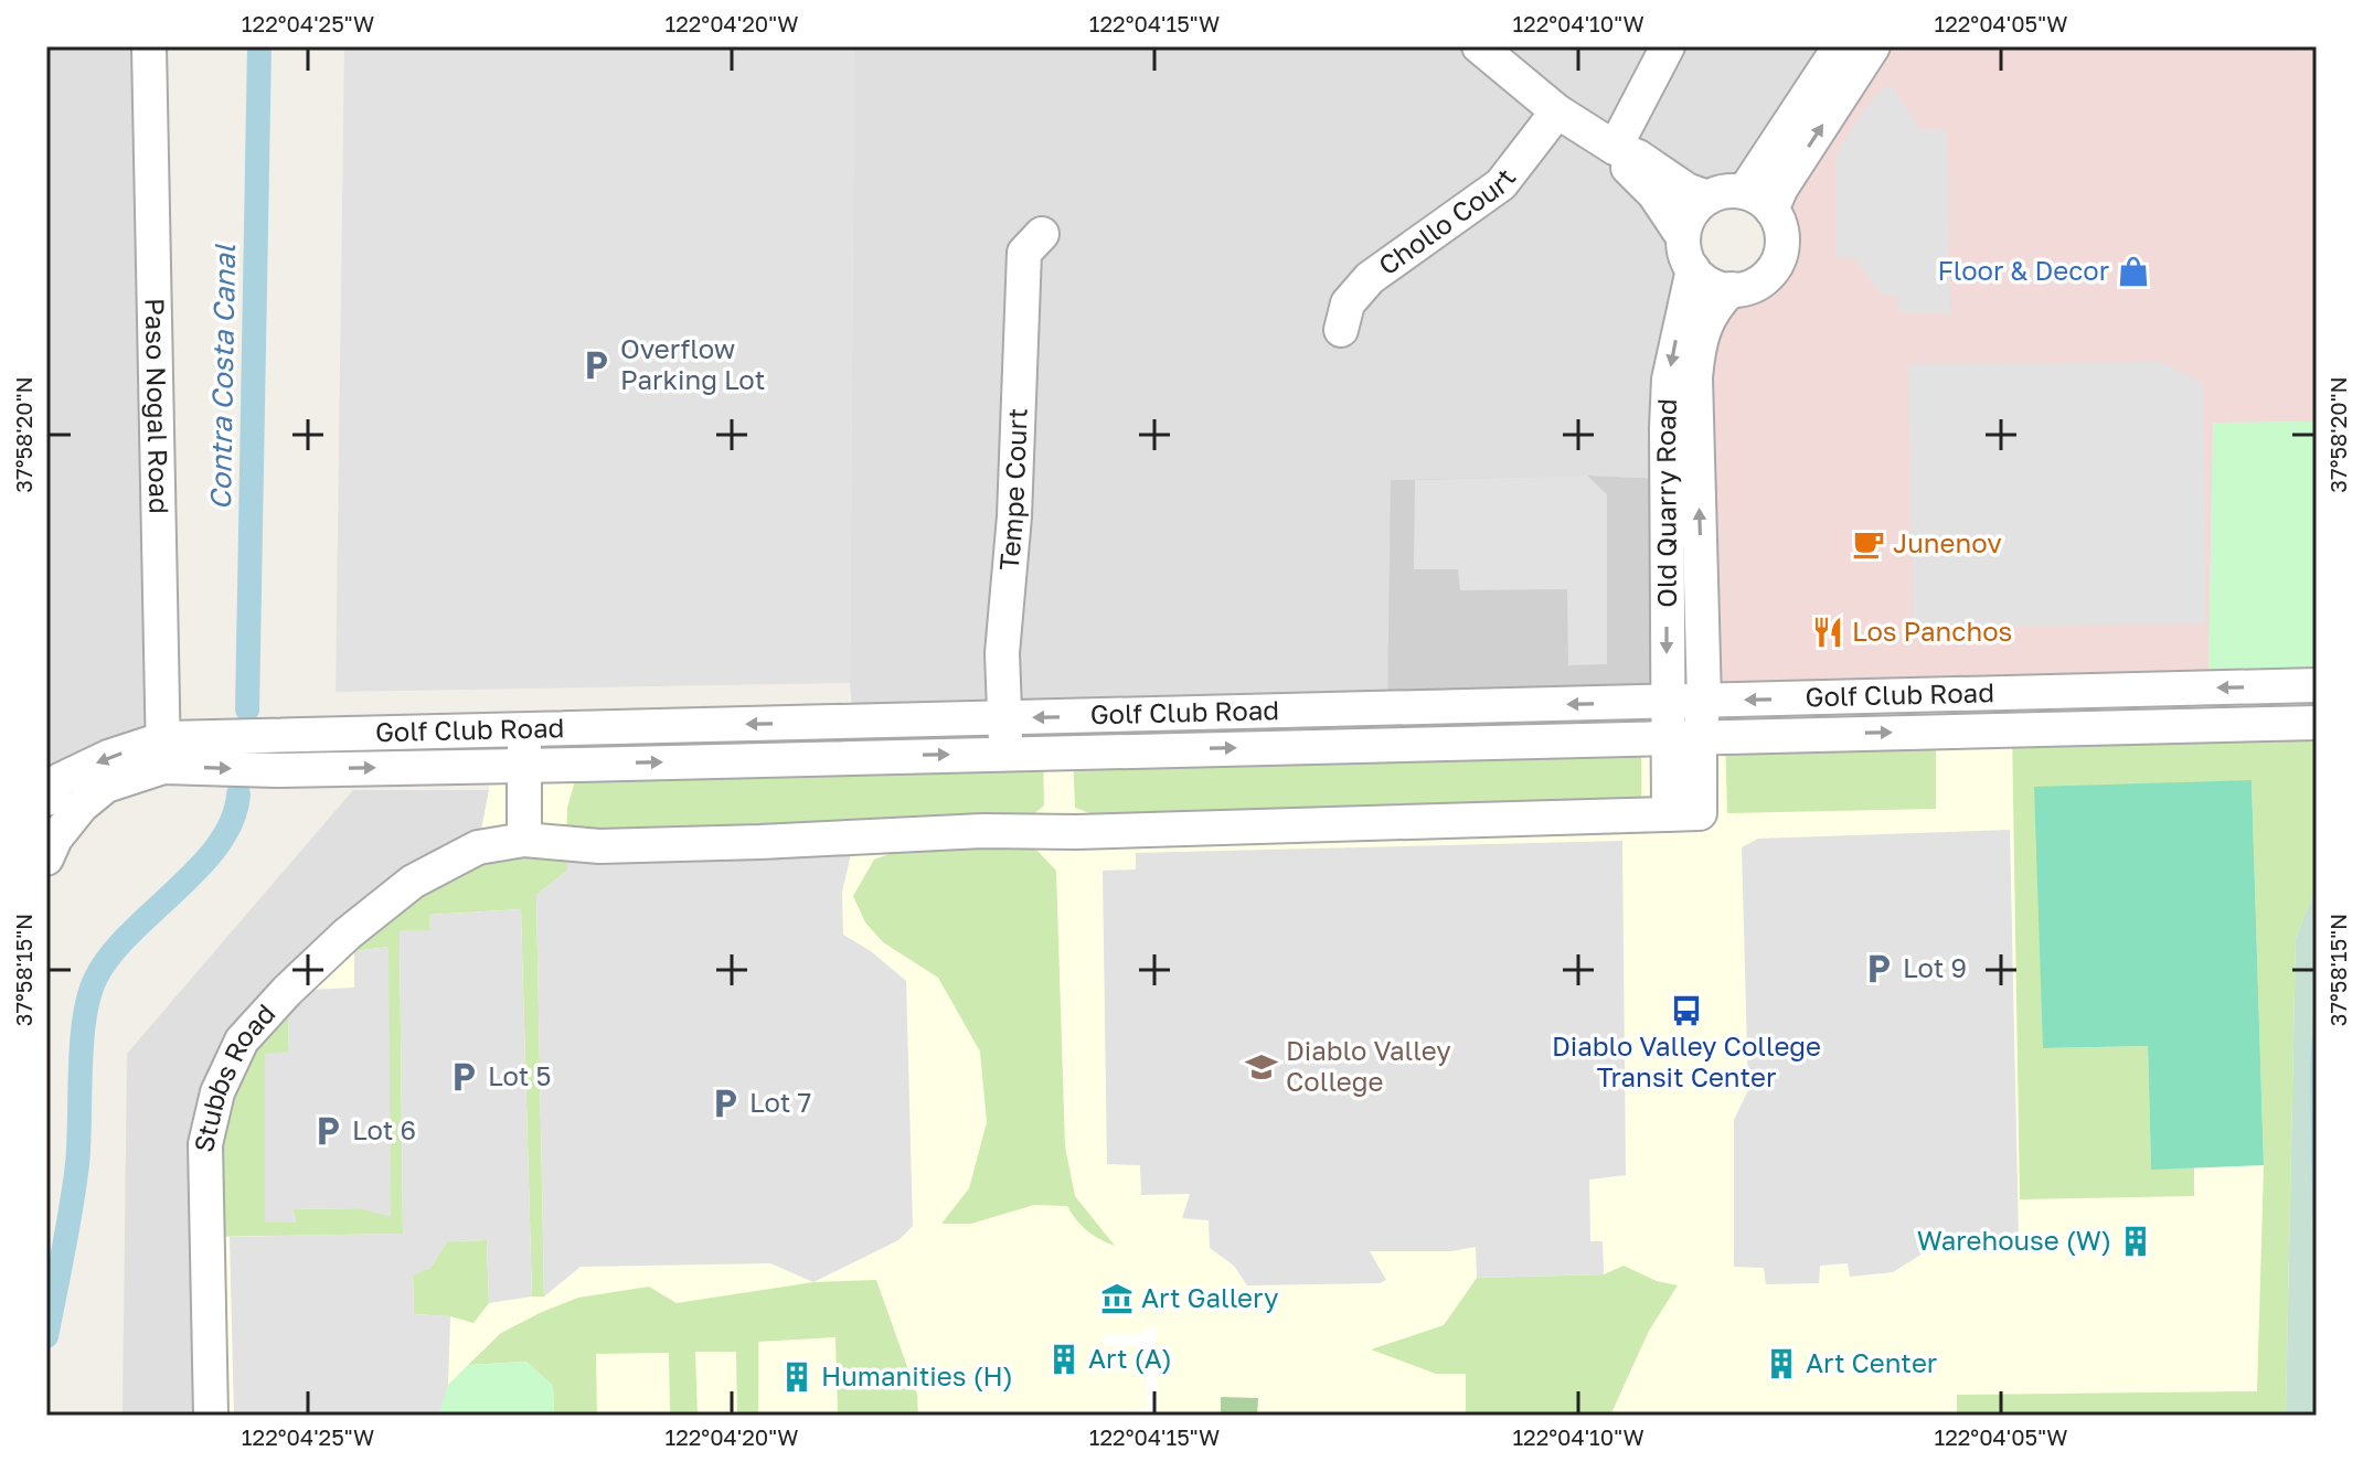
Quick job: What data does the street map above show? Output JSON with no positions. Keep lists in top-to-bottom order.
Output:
{
  "streets": {
    "street": [
      "Chollo Court",
      "Paso Nogal Road",
      "Tempe Court",
      "Old Quarry Road",
      "Golf Club Road",
      "Stubbs Road"
    ]
  },
  "crossings": [
    ["Paso Nogal Road", "Golf Club Road"],
    ["Tempe Court", "Golf Club Road"],
    ["Old Quarry Road", "Golf Club Road"],
    ["Old Quarry Road", "Stubbs Road"],
    ["Golf Club Road", "Stubbs Road"]
  ],
  "water": ["Contra Costa Canal"],
  "places": {
    "shop": ["Floor & Decor"],
    "parking": [
      "Overflow Parking Lot",
      "Lot 9",
      "Lot 5",
      "Lot 7",
      "Lot 6"
    ],
    "cafe": ["Junenov"],
    "restaurant": ["Los Panchos"],
    "bus stop": ["Diablo Valley College Transit Center"],
    "school or university": ["Diablo Valley College"],
    "building": [
      "Warehouse (W)",
      "Art (A)",
      "Art Center",
      "Humanities (H)"
    ],
    "museum": ["Art Gallery"]
  },
  "coordinates": [
    "122°04'25\"W",
    "122°04'20\"W",
    "122°04'15\"W",
    "122°04'10\"W",
    "122°04'05\"W",
    "37°58'20\"N",
    "37°58'15\"N"
  ]
}
